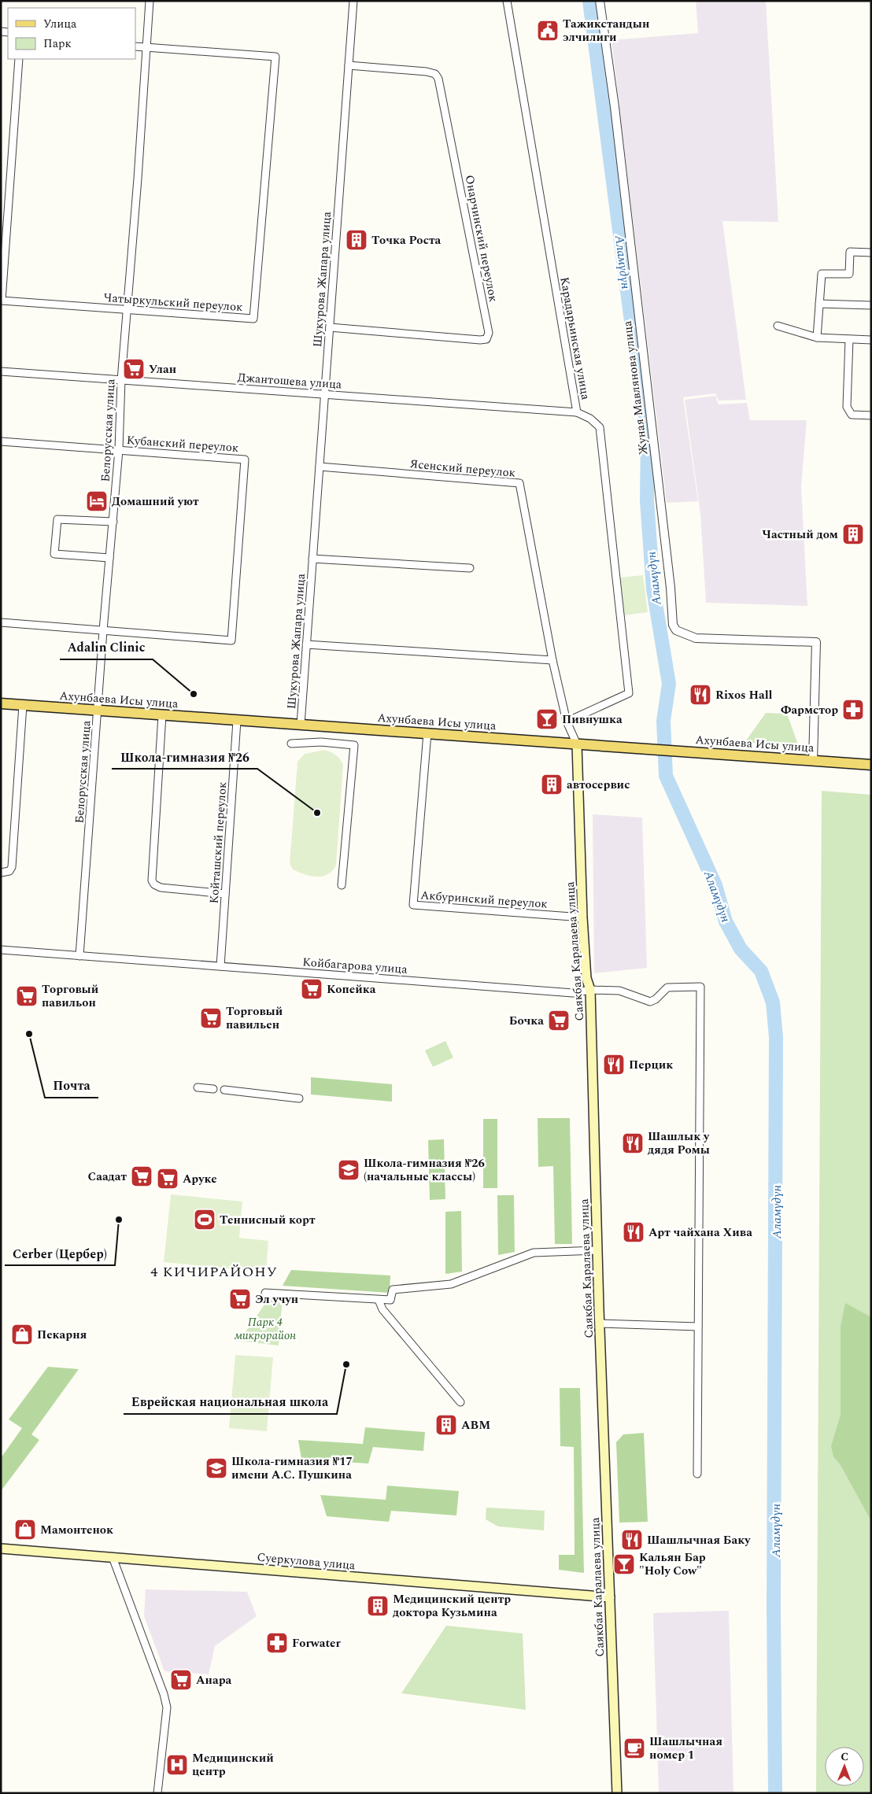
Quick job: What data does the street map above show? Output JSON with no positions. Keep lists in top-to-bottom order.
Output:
{
  "streets": {
    "main road": ["Ахунбаева Исы улица", "Саякбая Каралаева улица", "Суеркулова улица"],
    "street": [
      "Онарчинский переулок",
      "Шукурова Жапара улица",
      "Чатыркульский переулок",
      "Карадарьинская улица",
      "Джантошева улица",
      "Жуная Мавлянова улица",
      "Белорусская улица",
      "Кубанский переулок",
      "Ясенский переулок",
      "Койташский переулок",
      "Акбуринский переулок",
      "Койбагарова улица"
    ]
  },
  "crossings": [
    ["Онарчинский переулок", "Шукурова Жапара улица"],
    ["Шукурова Жапара улица", "Джантошева улица"],
    ["Шукурова Жапара улица", "Ясенский переулок"],
    ["Шукурова Жапара улица", "Ахунбаева Исы улица"],
    ["Чатыркульский переулок", "Белорусская улица"],
    ["Карадарьинская улица", "Джантошева улица"],
    ["Карадарьинская улица", "Ясенский переулок"],
    ["Джантошева улица", "Белорусская улица"],
    ["Жуная Мавлянова улица", "Ахунбаева Исы улица"],
    ["Белорусская улица", "Кубанский переулок"],
    ["Белорусская улица", "Ахунбаева Исы улица"],
    ["Белорусская улица", "Койбагарова улица"],
    ["Ахунбаева Исы улица", "Койташский переулок"],
    ["Ахунбаева Исы улица", "Акбуринский переулок"],
    ["Ахунбаева Исы улица", "Саякбая Каралаева улица"],
    ["Койташский переулок", "Койбагарова улица"],
    ["Акбуринский переулок", "Саякбая Каралаева улица"],
    ["Саякбая Каралаева улица", "Койбагарова улица"],
    ["Саякбая Каралаева улица", "Суеркулова улица"]
  ],
  "districts": ["4 КИЧИРАЙОНУ"],
  "water": ["Аламүдүн"],
  "parks": ["Парк 4 микрорайон"],
  "places": {
    "public building": ["Тажикстандын элчилиги"],
    "building": [
      "Точка Роста",
      "Частный дом",
      "автосервис",
      "ABM",
      "Медицинский центр доктора Кузьмина"
    ],
    "supermarket": [
      "Улан",
      "Копейка",
      "Торговый павильон",
      "Торговый павильен",
      "Бочка",
      "Саадат",
      "Аруке",
      "Эл учун",
      "Анара"
    ],
    "hotel": ["Домашний уют"],
    "other": [
      "Adalin Clinic",
      "Школа-гимназия №26",
      "Почта",
      "Cerber (Цербер)",
      "Еврейская национальная школа"
    ],
    "restaurant": [
      "Rixos Hall",
      "Перцик",
      "Шашлык у дядя Ромы",
      "Арт чайхана Хива",
      "Шашлычная Баку"
    ],
    "pharmacy": ["Фармстор", "Forwater"],
    "bar": ["Пивнушка", "Кальян Бар \"Holy Cow\""],
    "school or university": ["Школа-гимназия №26 (начальные классы)", "Школа-гимназия №17 имени А.С. Пушкина"],
    "sports": ["Теннисный корт"],
    "shop": ["Пекарня", "Мамонтенок"],
    "cafe": ["Шашлычная номер 1"],
    "hospital": ["Медицинский центр"]
  },
  "legend": ["Улица", "Парк"],
  "north": "top"
}
